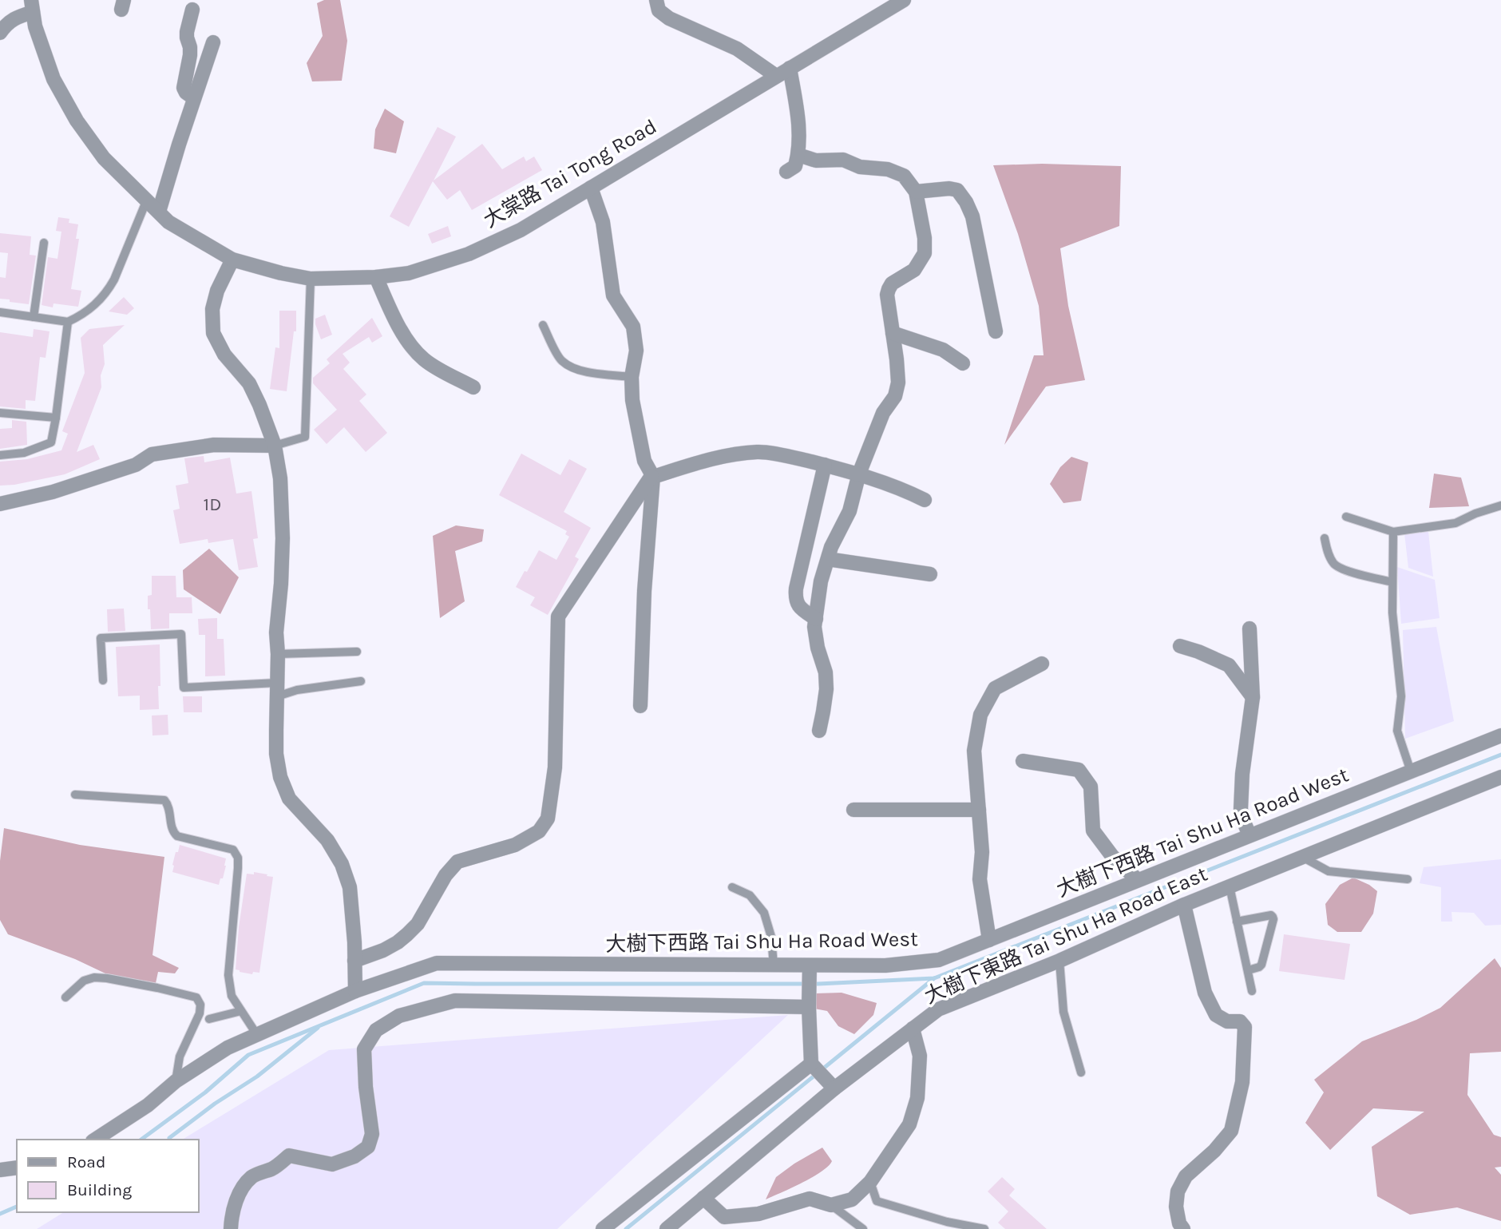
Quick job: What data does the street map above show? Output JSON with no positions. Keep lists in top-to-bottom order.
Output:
{
  "streets": {
    "street": ["大棠路 Tai Tong Road", "大樹下西路 Tai Shu Ha Road West", "大樹下東路 Tai Shu Ha Road East"]
  },
  "house_numbers": ["1D"],
  "legend": ["Road", "Building"]
}
